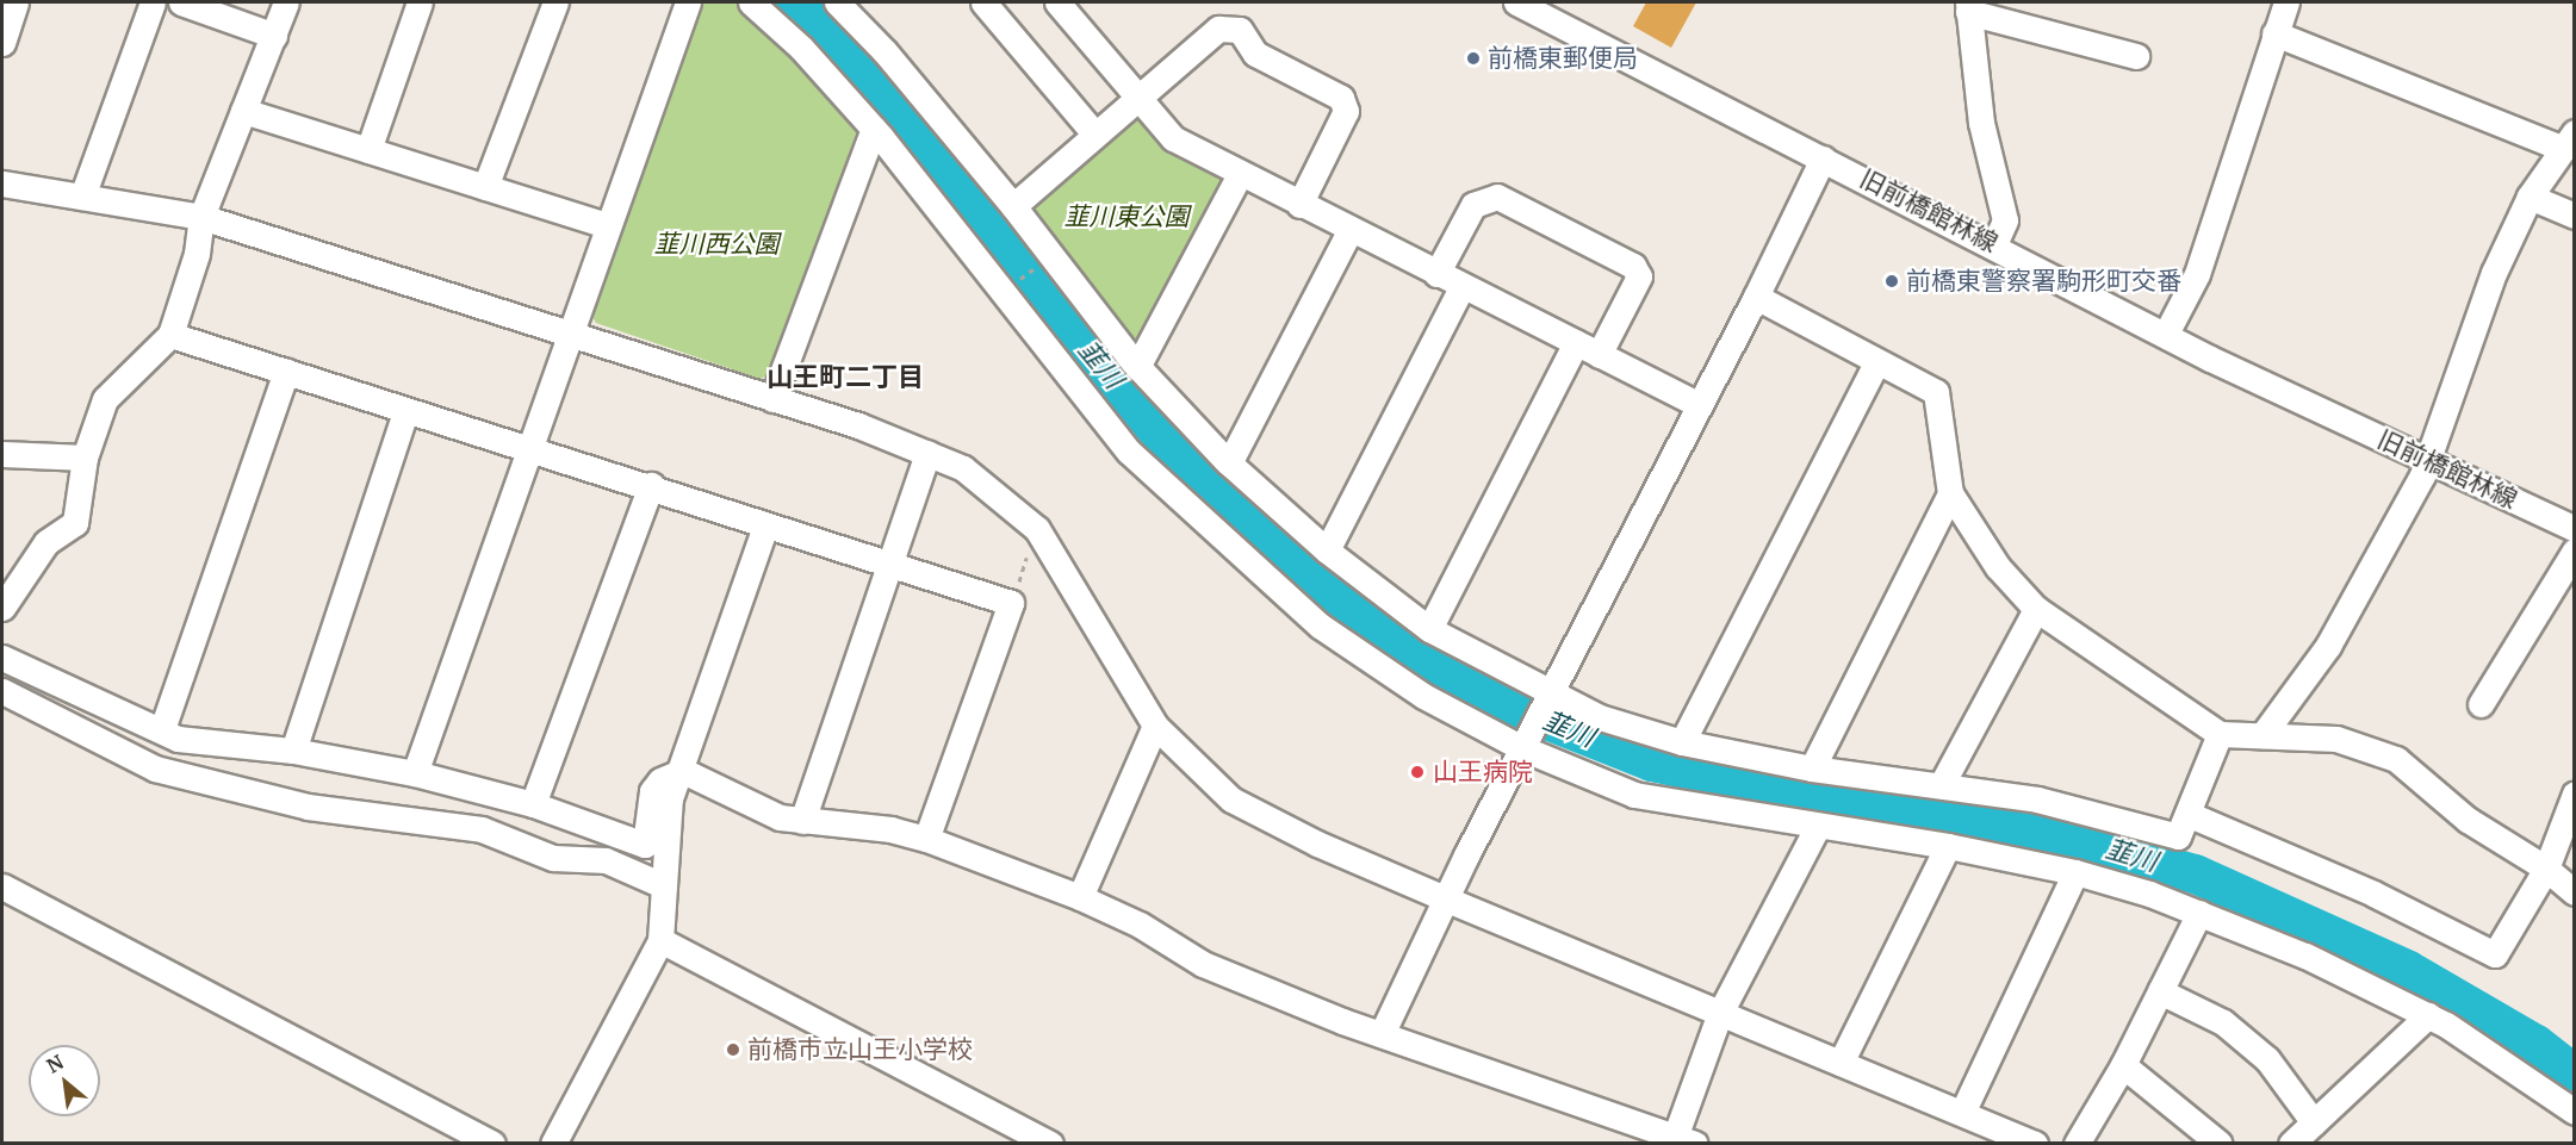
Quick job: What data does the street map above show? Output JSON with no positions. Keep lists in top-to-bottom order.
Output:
{
  "streets": {
    "street": ["旧前橋館林線"]
  },
  "districts": ["山王町二丁目"],
  "water": ["韮川"],
  "parks": ["韮川東公園", "韮川西公園"],
  "places": [
    "前橋東郵便局",
    "前橋東警察署駒形町交番",
    "山王病院",
    "前橋市立山王小学校"
  ],
  "north": "top left"
}
